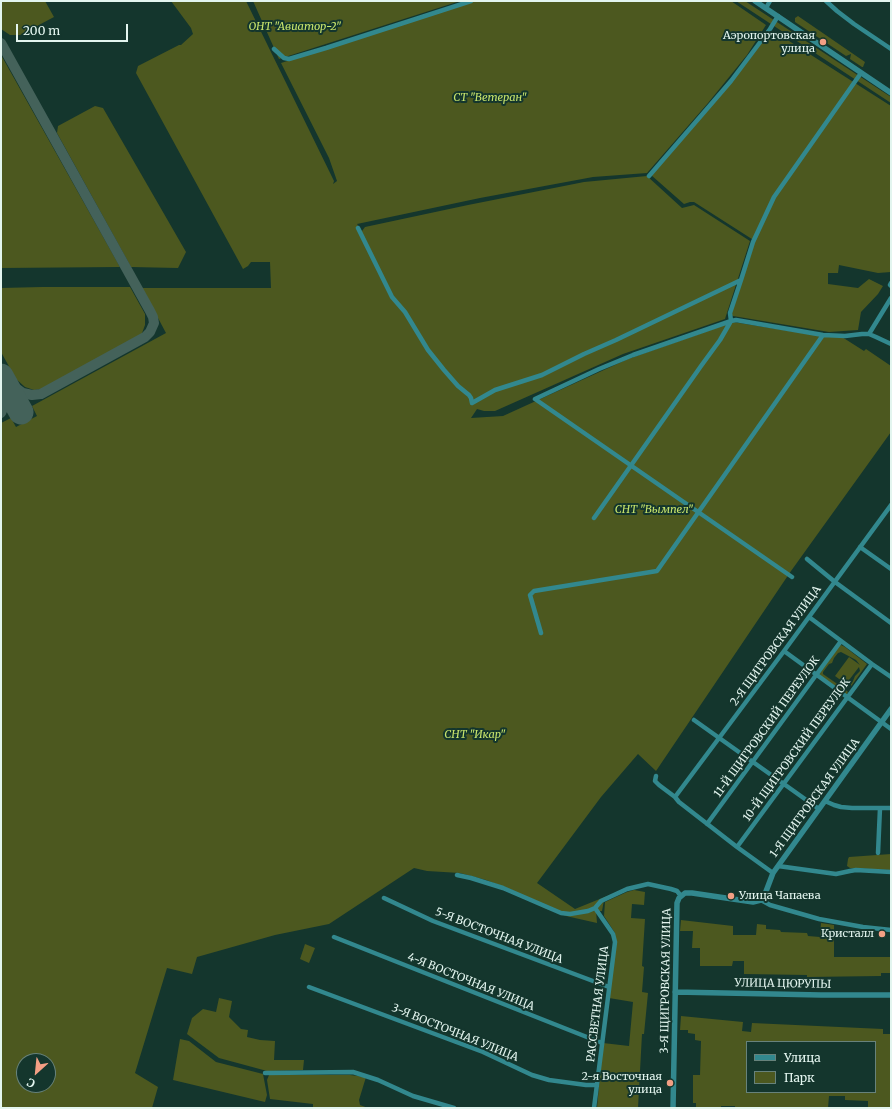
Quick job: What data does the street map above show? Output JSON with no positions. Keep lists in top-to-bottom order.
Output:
{
  "streets": {
    "street": [
      "2-Я ЩИГРОВСКАЯ УЛИЦА",
      "11-Й ЩИГРОВСКИЙ ПЕРЕУЛОК",
      "10-Й ЩИГРОВСКИЙ ПЕРЕУЛОК",
      "1-Я ЩИГРОВСКАЯ УЛИЦА",
      "5-Я ВОСТОЧНАЯ УЛИЦА",
      "3-Я ЩИГРОВСКАЯ УЛИЦА",
      "4-Я ВОСТОЧНАЯ УЛИЦА",
      "УЛИЦА ЦЮРУПЫ",
      "РАССВЕТНАЯ УЛИЦА",
      "3-Я ВОСТОЧНАЯ УЛИЦА"
    ]
  },
  "crossings": [
    ["5-Я ВОСТОЧНАЯ УЛИЦА", "РАССВЕТНАЯ УЛИЦА"],
    ["3-Я ЩИГРОВСКАЯ УЛИЦА", "УЛИЦА ЦЮРУПЫ"],
    ["4-Я ВОСТОЧНАЯ УЛИЦА", "РАССВЕТНАЯ УЛИЦА"],
    ["РАССВЕТНАЯ УЛИЦА", "3-Я ВОСТОЧНАЯ УЛИЦА"]
  ],
  "parks": [
    "ОНТ \"Авиатор-2\"",
    "СТ \"Ветеран\"",
    "СНТ \"Вымпел\"",
    "СНТ \"Икар\""
  ],
  "places": [
    "Аэропортовская улица",
    "Улица Чапаева",
    "Кристалл",
    "2-я Восточная улица"
  ],
  "legend": ["Улица", "Парк"],
  "scale_bar": "200 m",
  "north": "bottom left"
}
